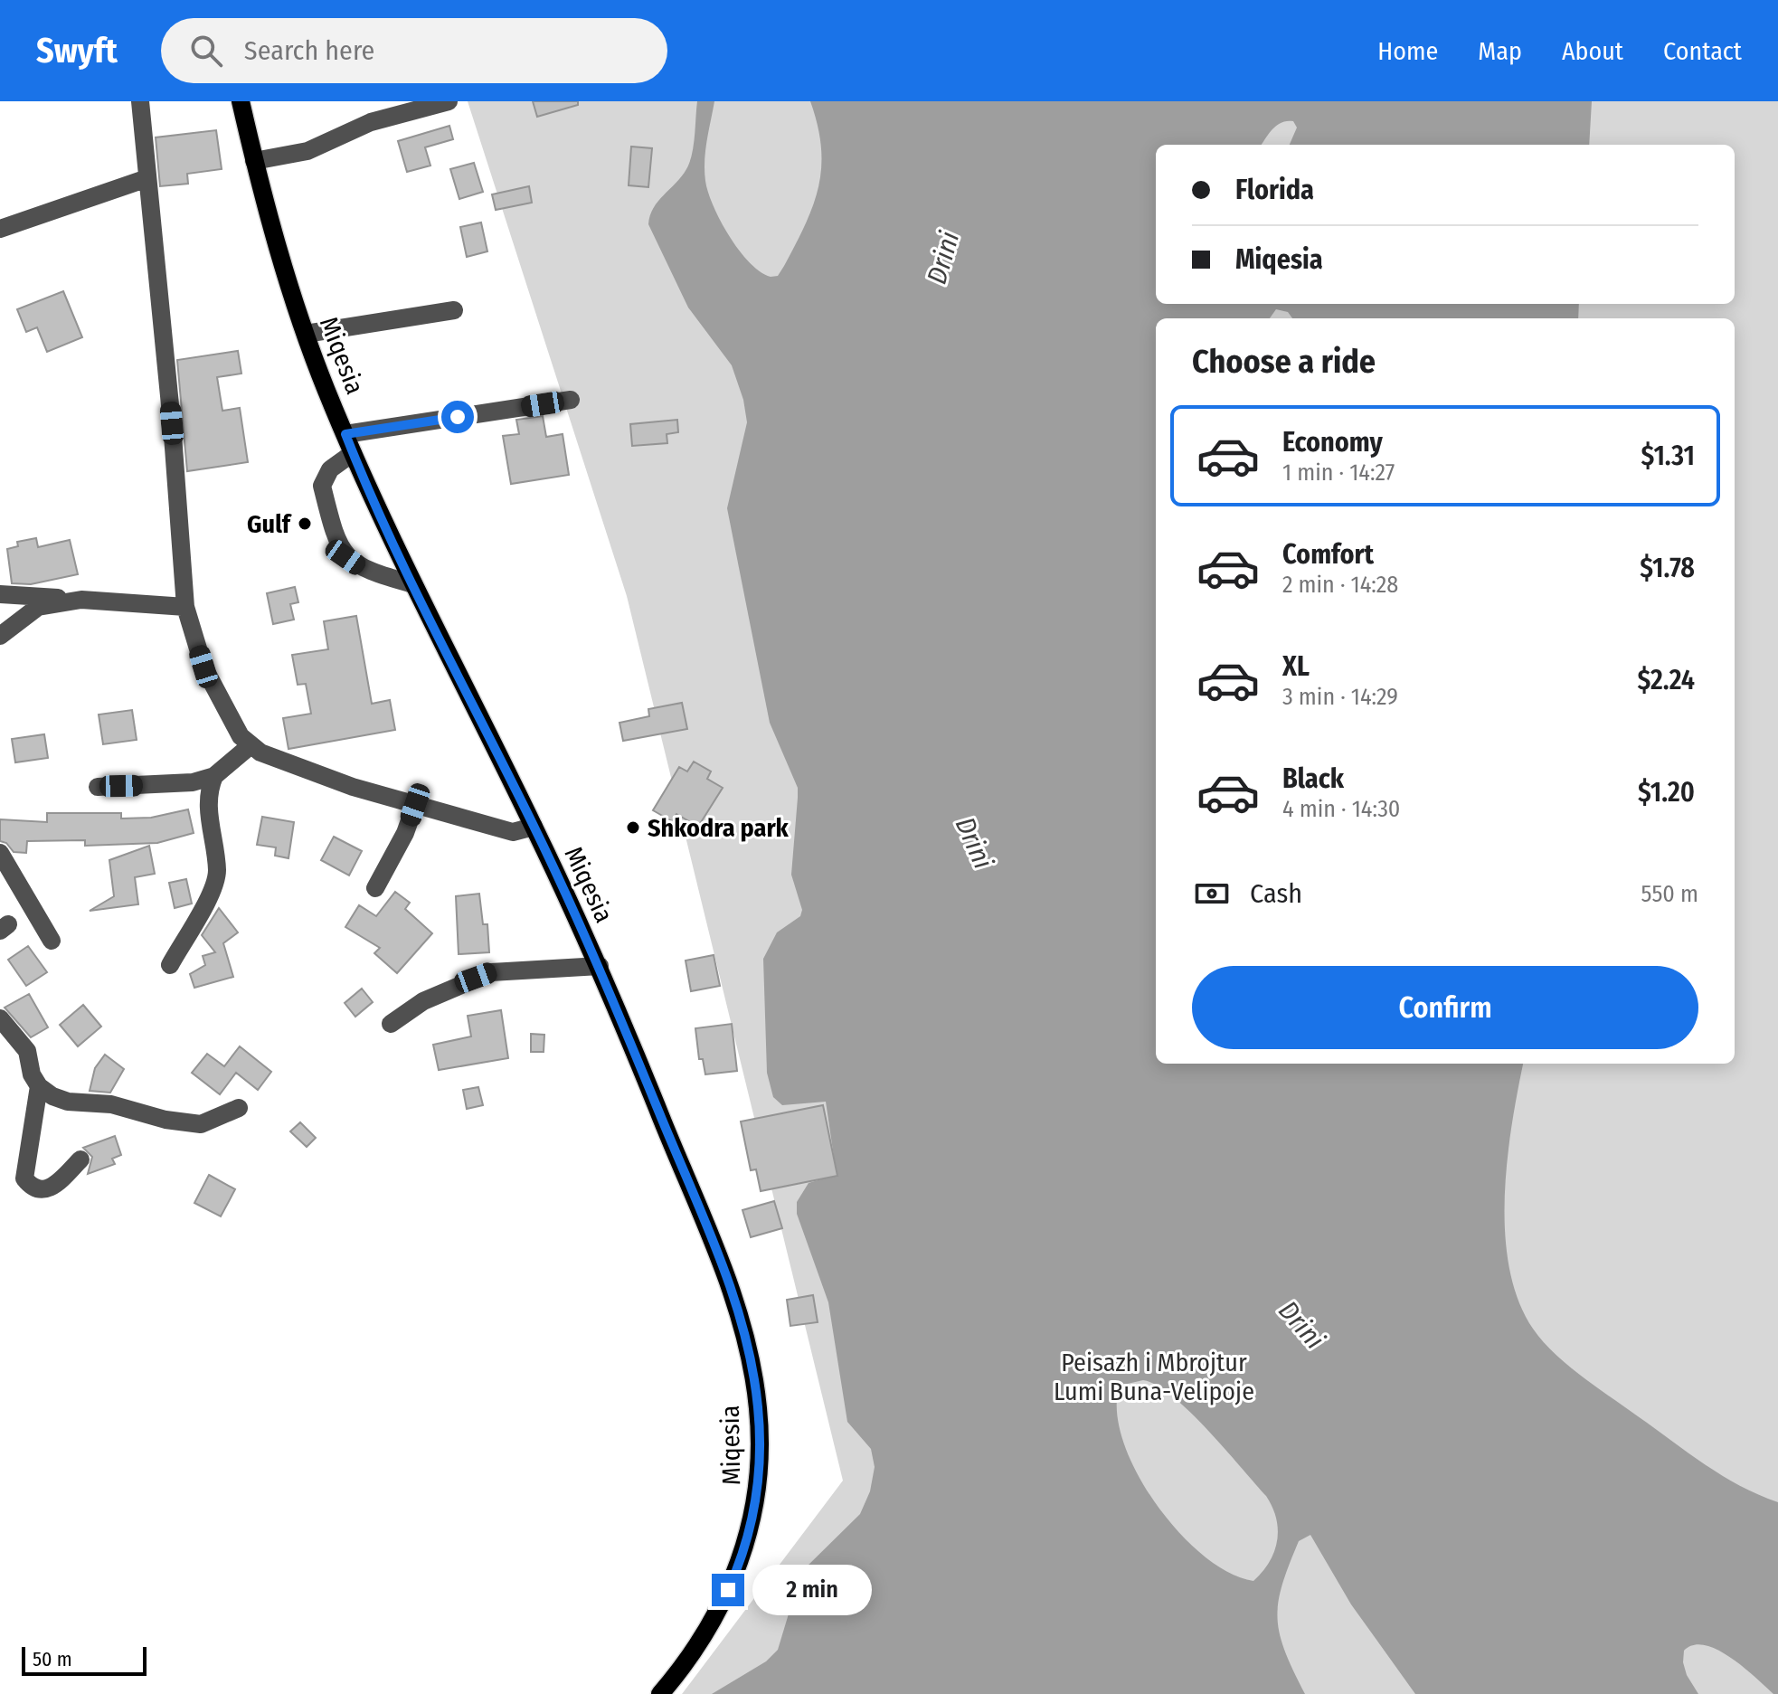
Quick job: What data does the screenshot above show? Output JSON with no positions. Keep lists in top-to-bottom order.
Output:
{
  "streets": {
    "main road": ["Miqesia"]
  },
  "water": ["Drini"],
  "parks": ["Peisazh i Mbrojtur Lumi Buna-Velipoje"],
  "places": ["Gulf", "Shkodra park"],
  "scale_bar": "50 m",
  "page": {
    "header": "Swyft",
    "search": "Search here",
    "nav": [
      "Home",
      "Map",
      "About",
      "Contact"
    ],
    "banner": ["Florida", "Miqesia"],
    "heading": "Choose a ride",
    "list": [
      {
        "name": "Economy",
        "note": "1 min · 14:27",
        "value": "$1.31"
      },
      {
        "name": "Comfort",
        "note": "2 min · 14:28",
        "value": "$1.78"
      },
      {
        "name": "XL",
        "note": "3 min · 14:29",
        "value": "$2.24"
      },
      {
        "name": "Black",
        "note": "4 min · 14:30",
        "value": "$1.20"
      }
    ],
    "pay": ["Cash", "550 m"],
    "buttons": "Confirm",
    "bubble": "2 min",
    "scale": "50 m"
  }
}
